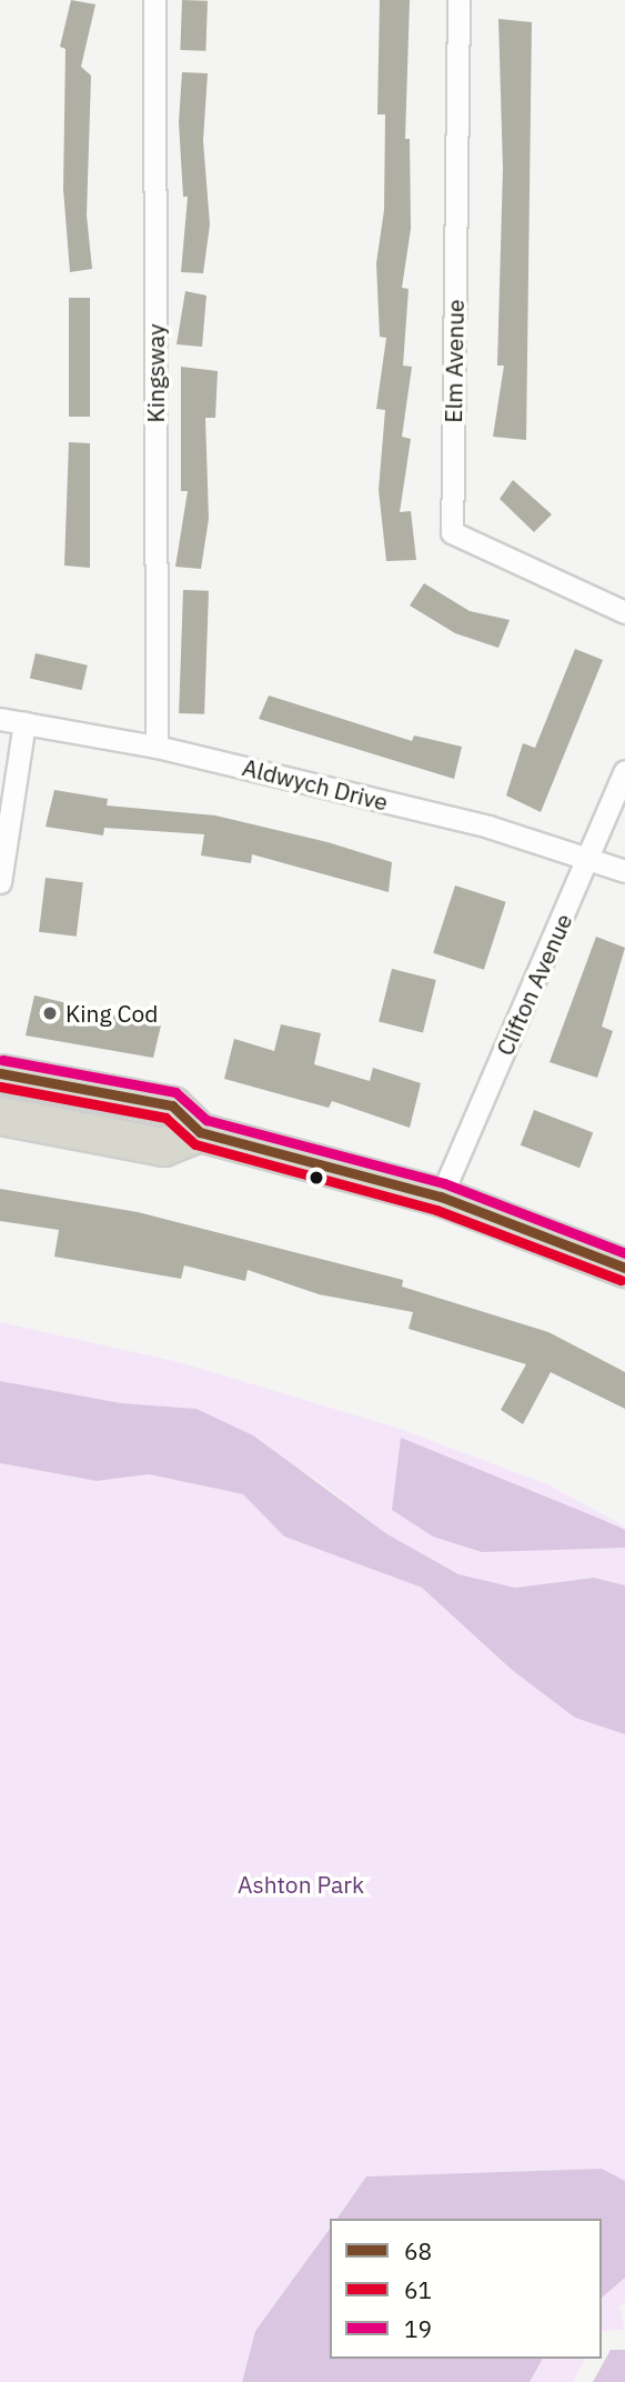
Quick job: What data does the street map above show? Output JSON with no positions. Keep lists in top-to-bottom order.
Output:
{
  "streets": {
    "street": [
      "Elm Avenue",
      "Kingsway",
      "Aldwych Drive",
      "Clifton Avenue"
    ]
  },
  "crossings": [
    ["Kingsway", "Aldwych Drive"],
    ["Aldwych Drive", "Clifton Avenue"]
  ],
  "parks": ["Ashton Park"],
  "places": ["King Cod"],
  "lines": ["transit line 19", "transit line 68", "transit line 61"],
  "legend": ["68", "61", "19"]
}
